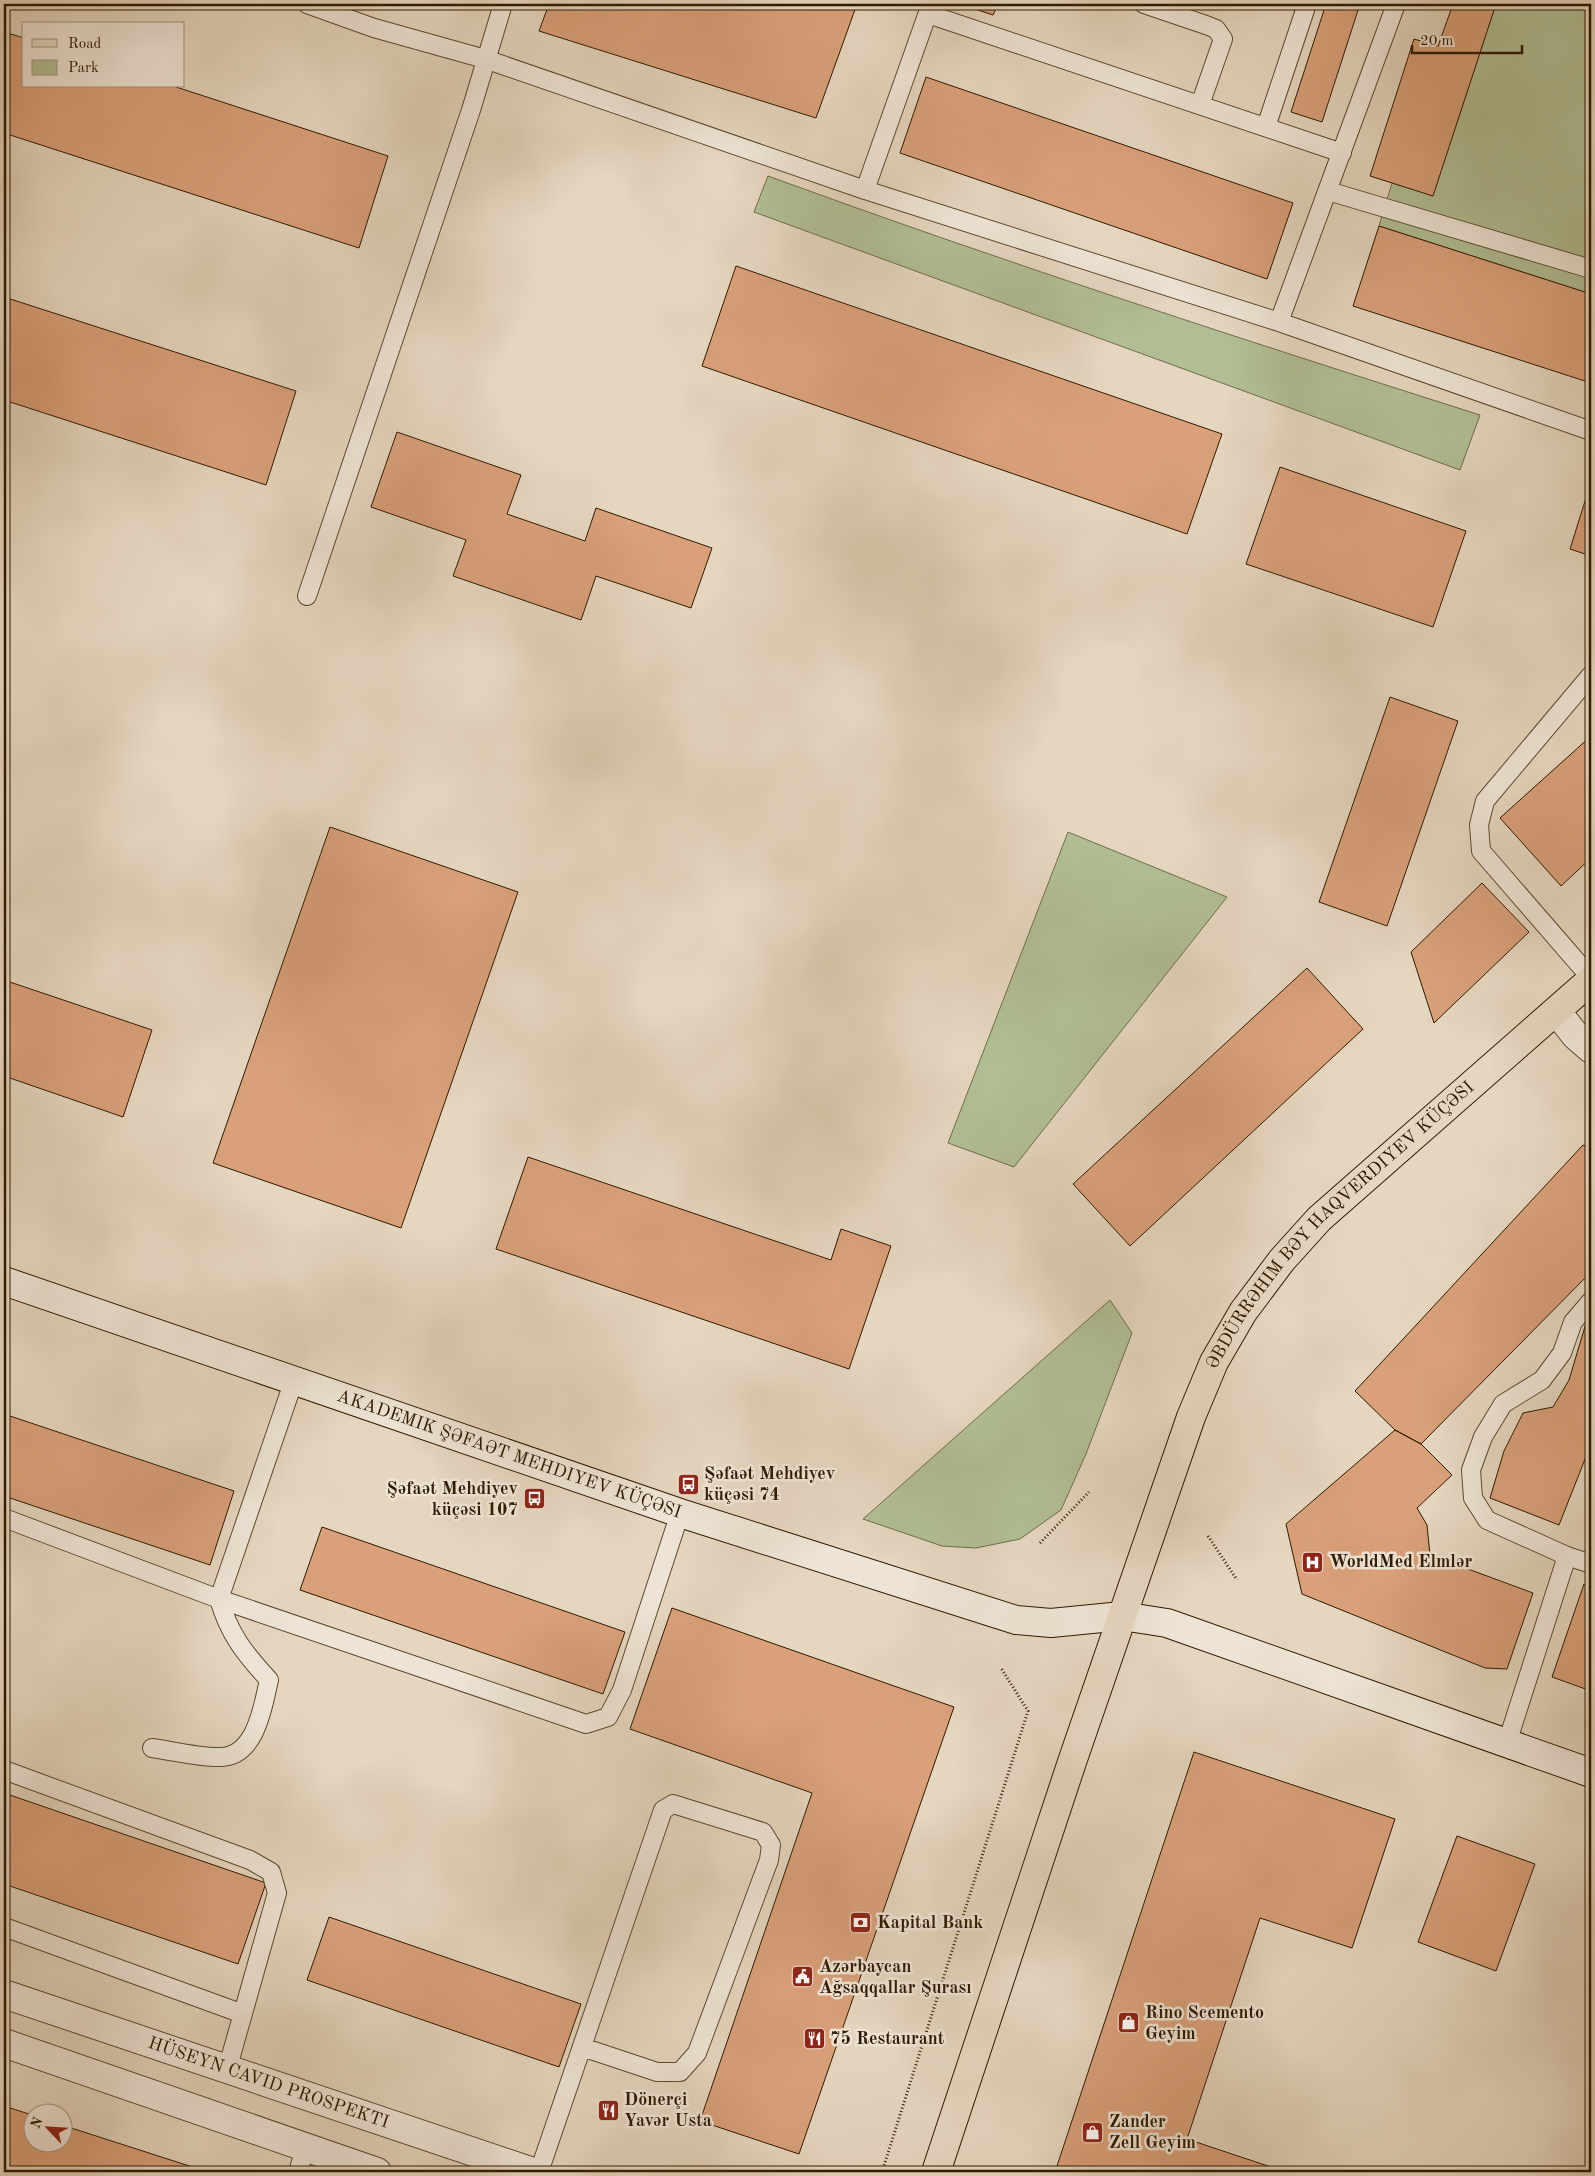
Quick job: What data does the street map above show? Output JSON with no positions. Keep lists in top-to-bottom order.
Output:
{
  "streets": {
    "main road": ["ƏBDÜRRƏHIM BƏY HAQVERDIYEV KÜÇƏSI"],
    "street": ["AKADEMIK ŞƏFAƏT MEHDIYEV KÜÇƏSI", "HÜSEYN CAVID PROSPEKTI"]
  },
  "crossings": [
    ["ƏBDÜRRƏHIM BƏY HAQVERDIYEV KÜÇƏSI", "AKADEMIK ŞƏFAƏT MEHDIYEV KÜÇƏSI"]
  ],
  "places": {
    "bus stop": ["Şəfaət Mehdiyev küçəsi 74", "Şəfaət Mehdiyev küçəsi 107"],
    "hospital": ["WorldMed Elmlər"],
    "bank": ["Kapital Bank"],
    "public building": ["Azərbaycan Ağsaqqallar Şurası"],
    "shop": ["Rino Scemento Geyim", "Zander Zell Geyim"],
    "restaurant": ["75 Restaurant", "Dönerçi Yavər Usta"]
  },
  "legend": ["Road", "Park"],
  "scale_bar": "20 m",
  "north": "top left"
}
